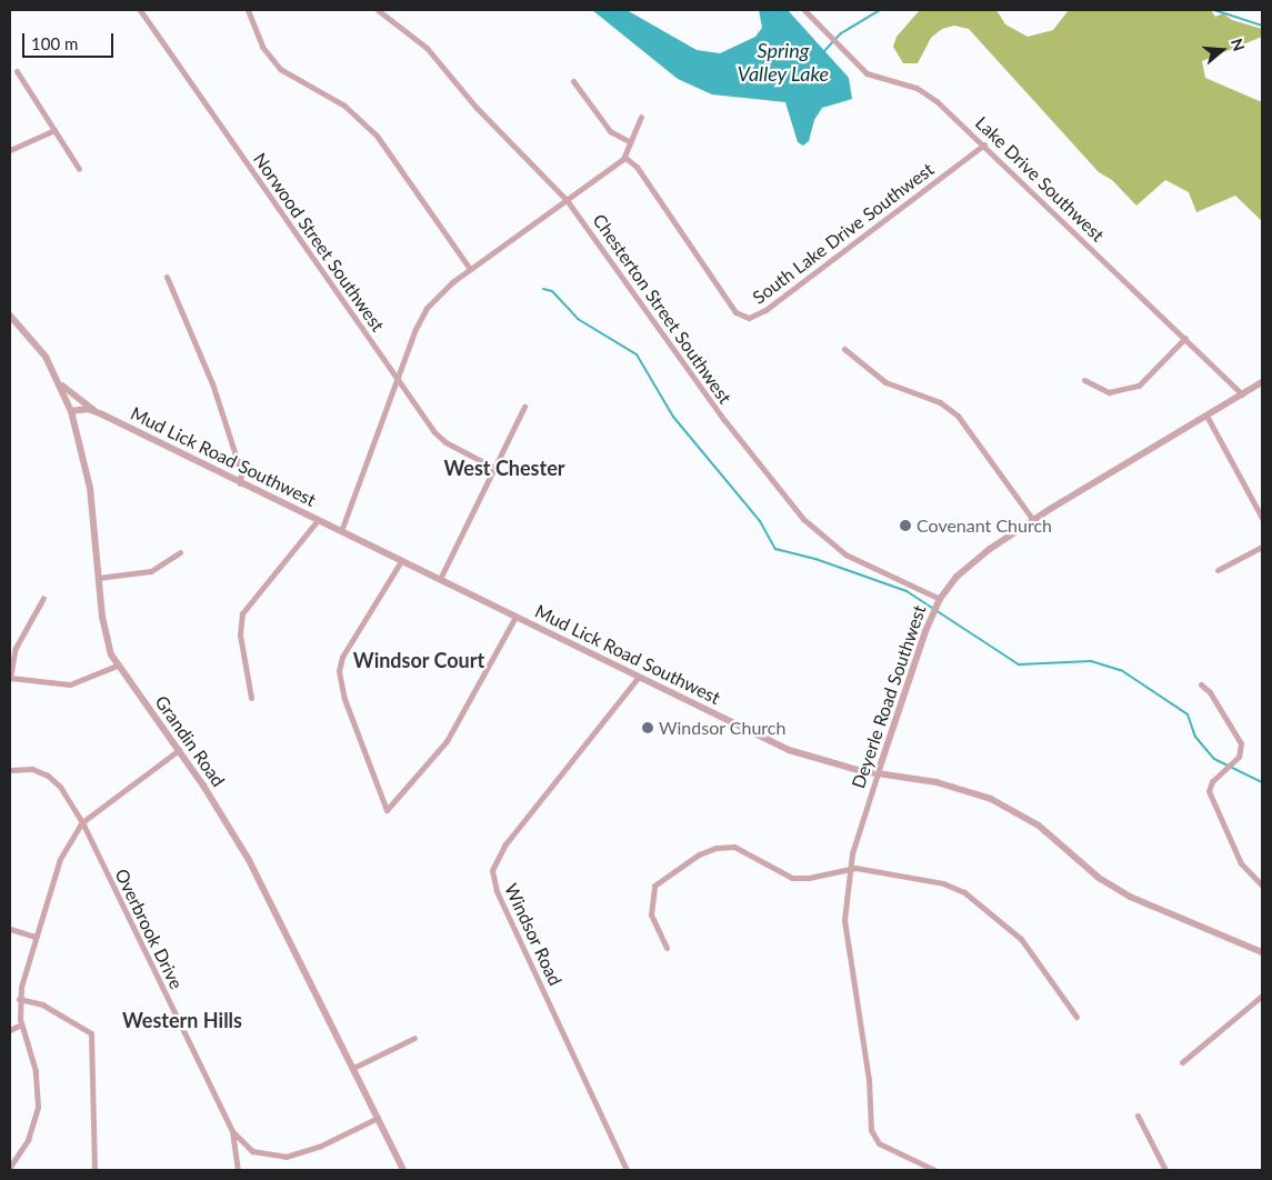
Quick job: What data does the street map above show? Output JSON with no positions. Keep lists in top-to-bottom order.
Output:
{
  "streets": {
    "street": [
      "Lake Drive Southwest",
      "South Lake Drive Southwest",
      "Norwood Street Southwest",
      "Chesterton Street Southwest",
      "Mud Lick Road Southwest",
      "Deyerle Road Southwest",
      "Grandin Road",
      "Overbrook Drive",
      "Windsor Road"
    ]
  },
  "crossings": [
    ["Lake Drive Southwest", "South Lake Drive Southwest"],
    ["Lake Drive Southwest", "Deyerle Road Southwest"],
    ["Chesterton Street Southwest", "Deyerle Road Southwest"],
    ["Mud Lick Road Southwest", "Deyerle Road Southwest"],
    ["Mud Lick Road Southwest", "Grandin Road"],
    ["Mud Lick Road Southwest", "Windsor Road"]
  ],
  "districts": ["West Chester", "Windsor Court", "Western Hills"],
  "water": ["Spring Valley Lake"],
  "places": ["Covenant Church", "Windsor Church"],
  "scale_bar": "100 m",
  "north": "right"
}
